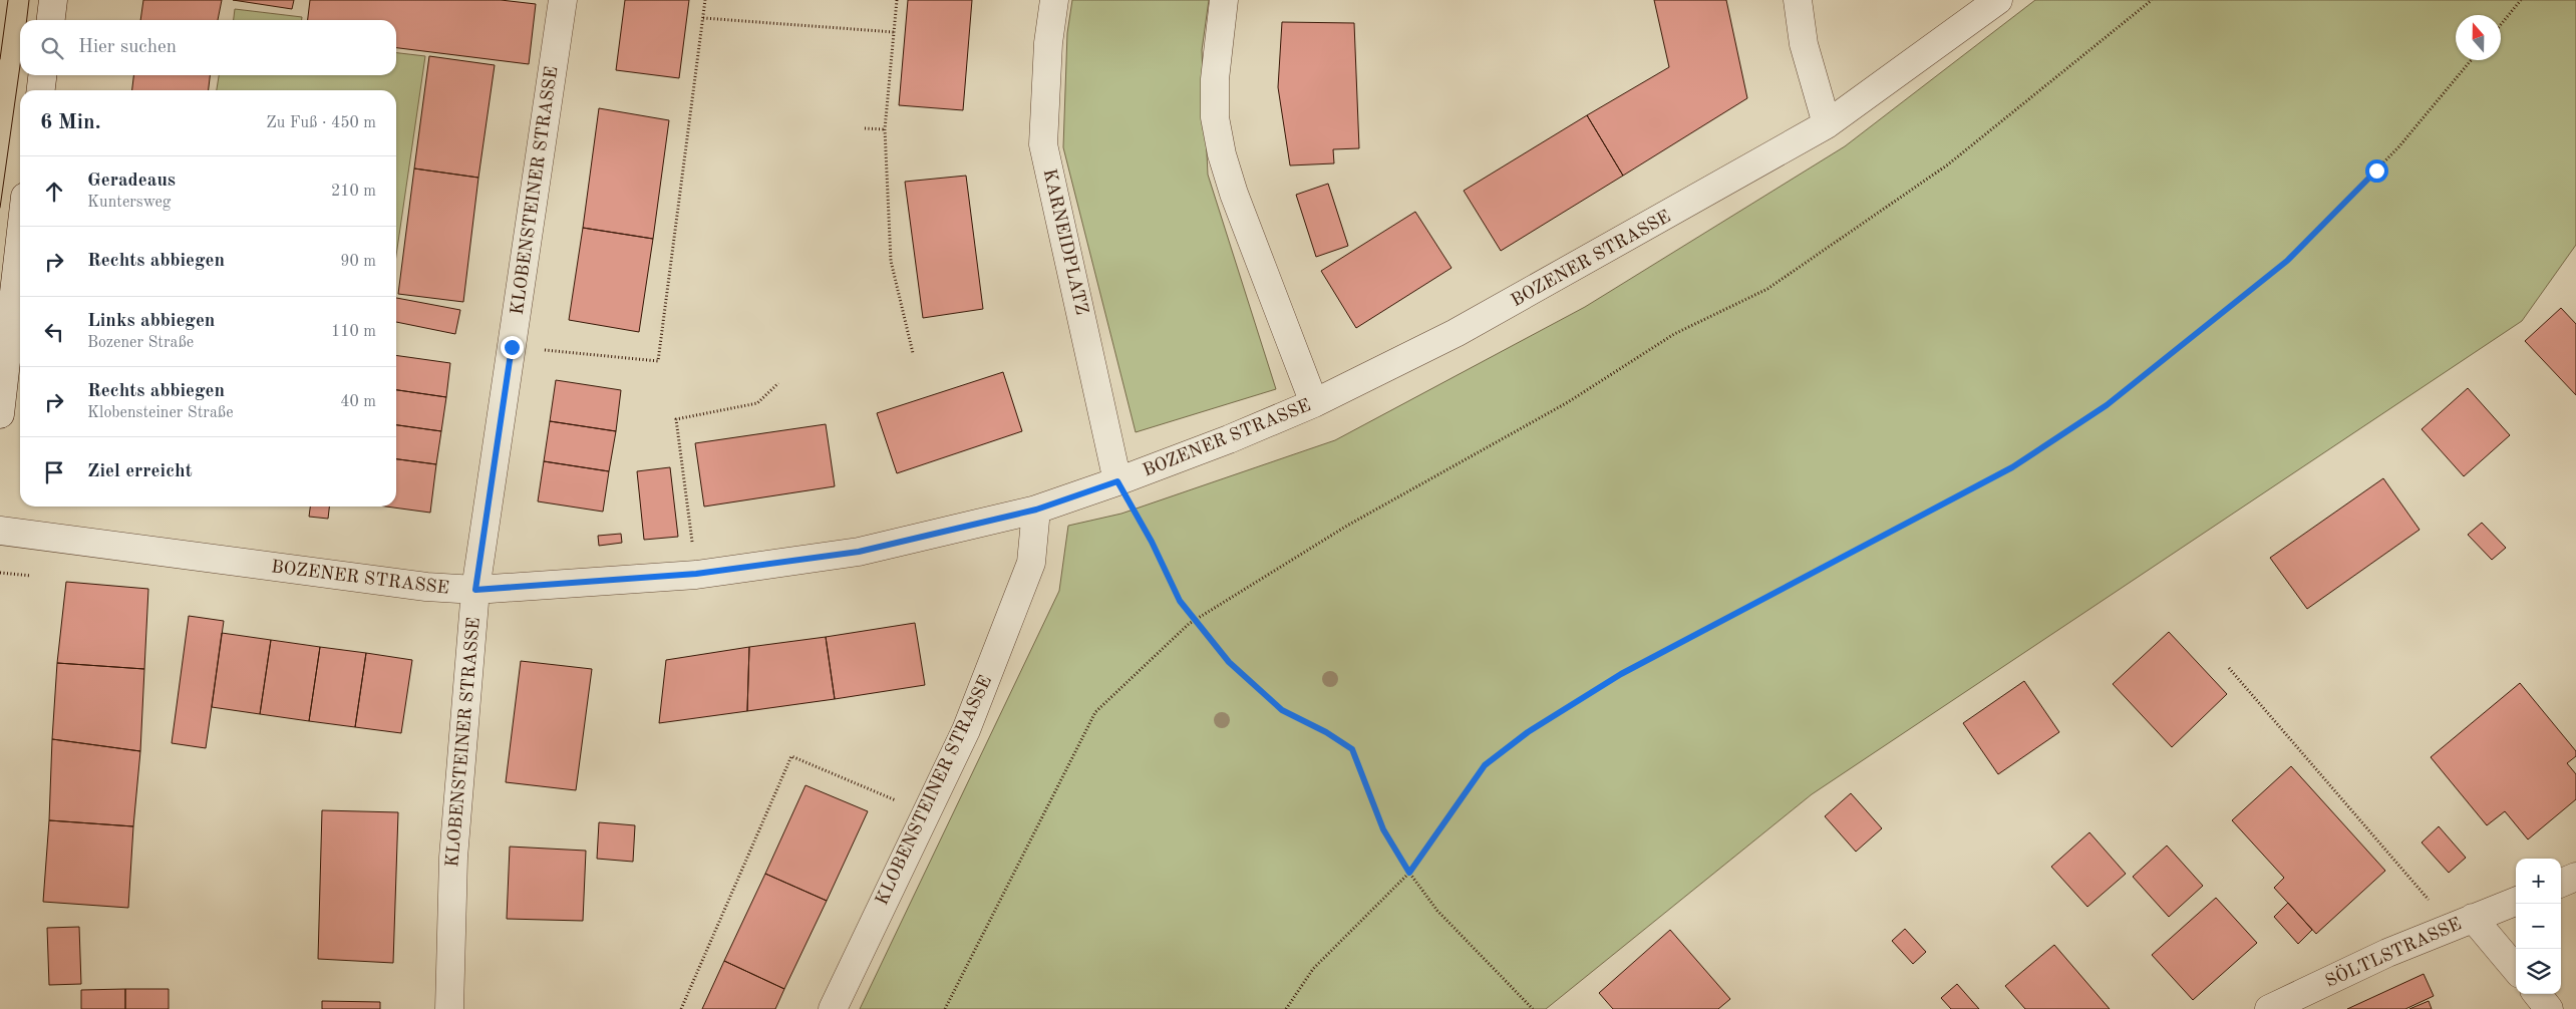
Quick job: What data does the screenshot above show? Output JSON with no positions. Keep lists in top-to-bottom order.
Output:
{
  "streets": {
    "street": [
      "KLOBENSTEINER STRASSE",
      "KARNEIDPLATZ",
      "BOZENER STRASSE",
      "SÖLTLSTRASSE"
    ]
  },
  "crossings": [
    ["KLOBENSTEINER STRASSE", "BOZENER STRASSE"],
    ["KARNEIDPLATZ", "BOZENER STRASSE"]
  ],
  "north": "top",
  "page": {
    "search": "Hier suchen",
    "heading": ["6 Min.", "Zu Fuß · 450 m"],
    "list": [
      ["Geradeaus", "Kuntersweg", "210 m"],
      ["Rechts abbiegen", "90 m"],
      ["Links abbiegen", "Bozener Straße", "110 m"],
      ["Rechts abbiegen", "Klobensteiner Straße", "40 m"],
      "Ziel erreicht"
    ],
    "map_buttons": ["+", "−"]
  }
}
